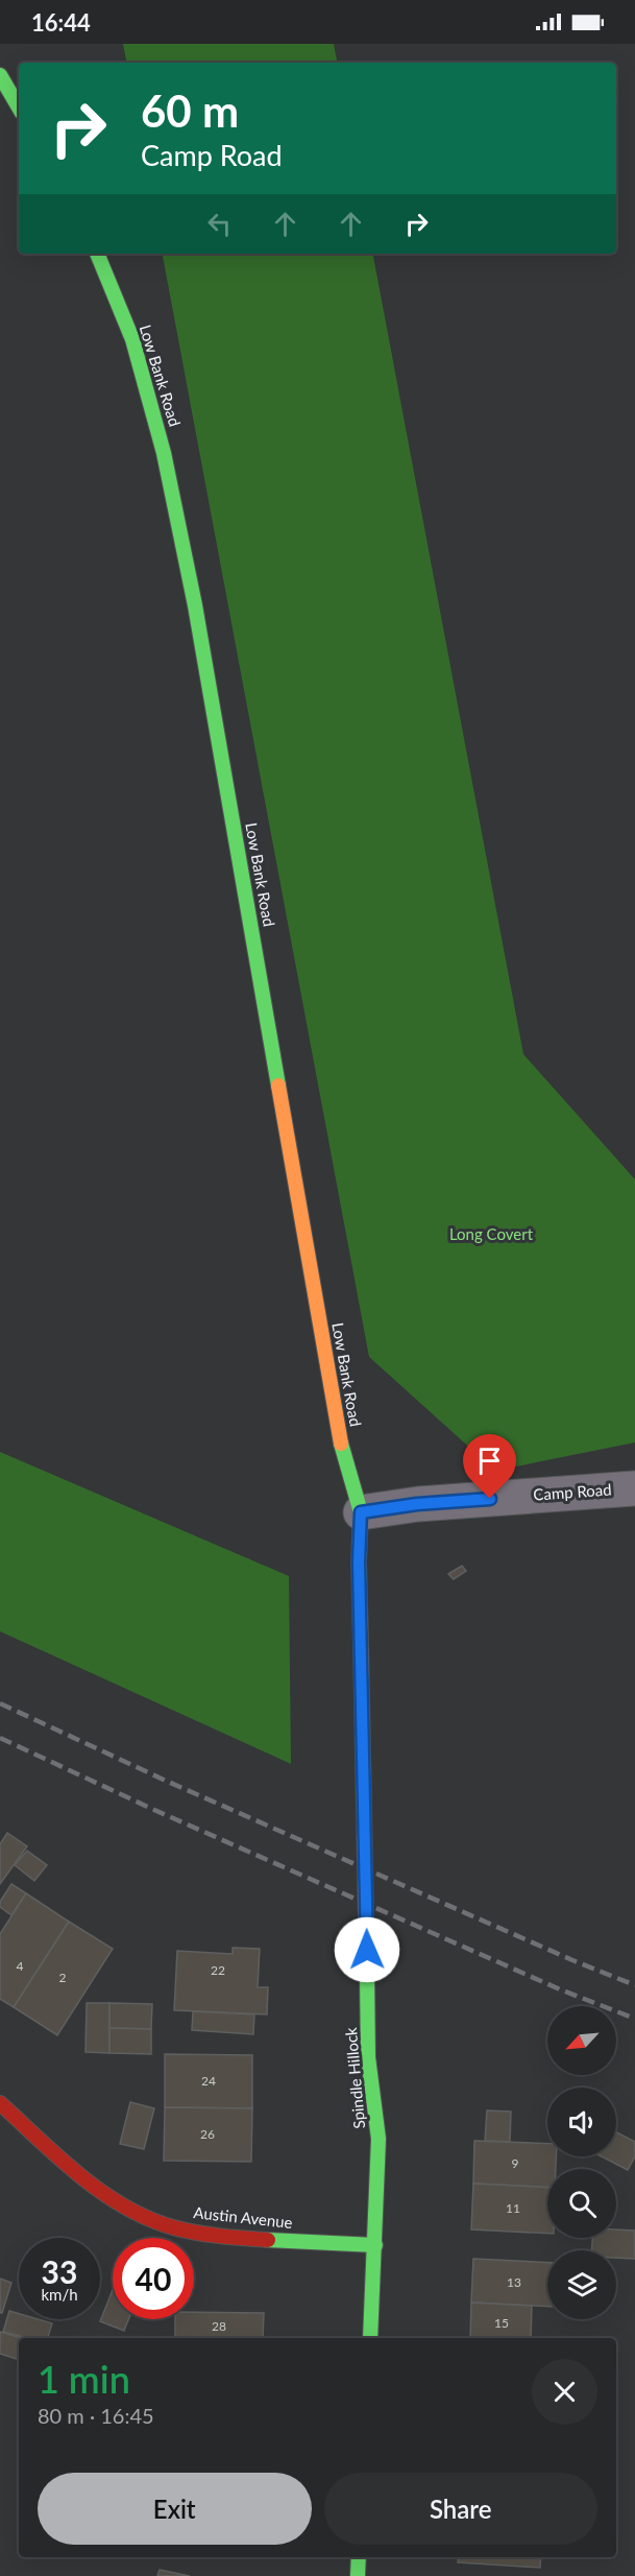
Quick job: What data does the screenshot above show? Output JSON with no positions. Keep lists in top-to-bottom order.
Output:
{
  "streets": {
    "street": [
      "Low Bank Road",
      "Camp Road",
      "Spindle Hillock",
      "Austin Avenue"
    ]
  },
  "crossings": [
    ["Low Bank Road", "Camp Road"],
    ["Low Bank Road", "Spindle Hillock"],
    ["Camp Road", "Spindle Hillock"],
    ["Spindle Hillock", "Austin Avenue"]
  ],
  "parks": ["Long Covert"],
  "house_numbers": [
    "4",
    "22",
    "2",
    "24",
    "26",
    "9",
    "11",
    "13",
    "15",
    "28"
  ],
  "north": "bottom left",
  "page": {
    "status": "16:44",
    "turn": ["60 m", "Camp Road"],
    "speed": "33 km/h",
    "limit": "40",
    "heading": ["1 min", "80 m · 16:45"],
    "buttons": ["Exit", "Share"]
  }
}
